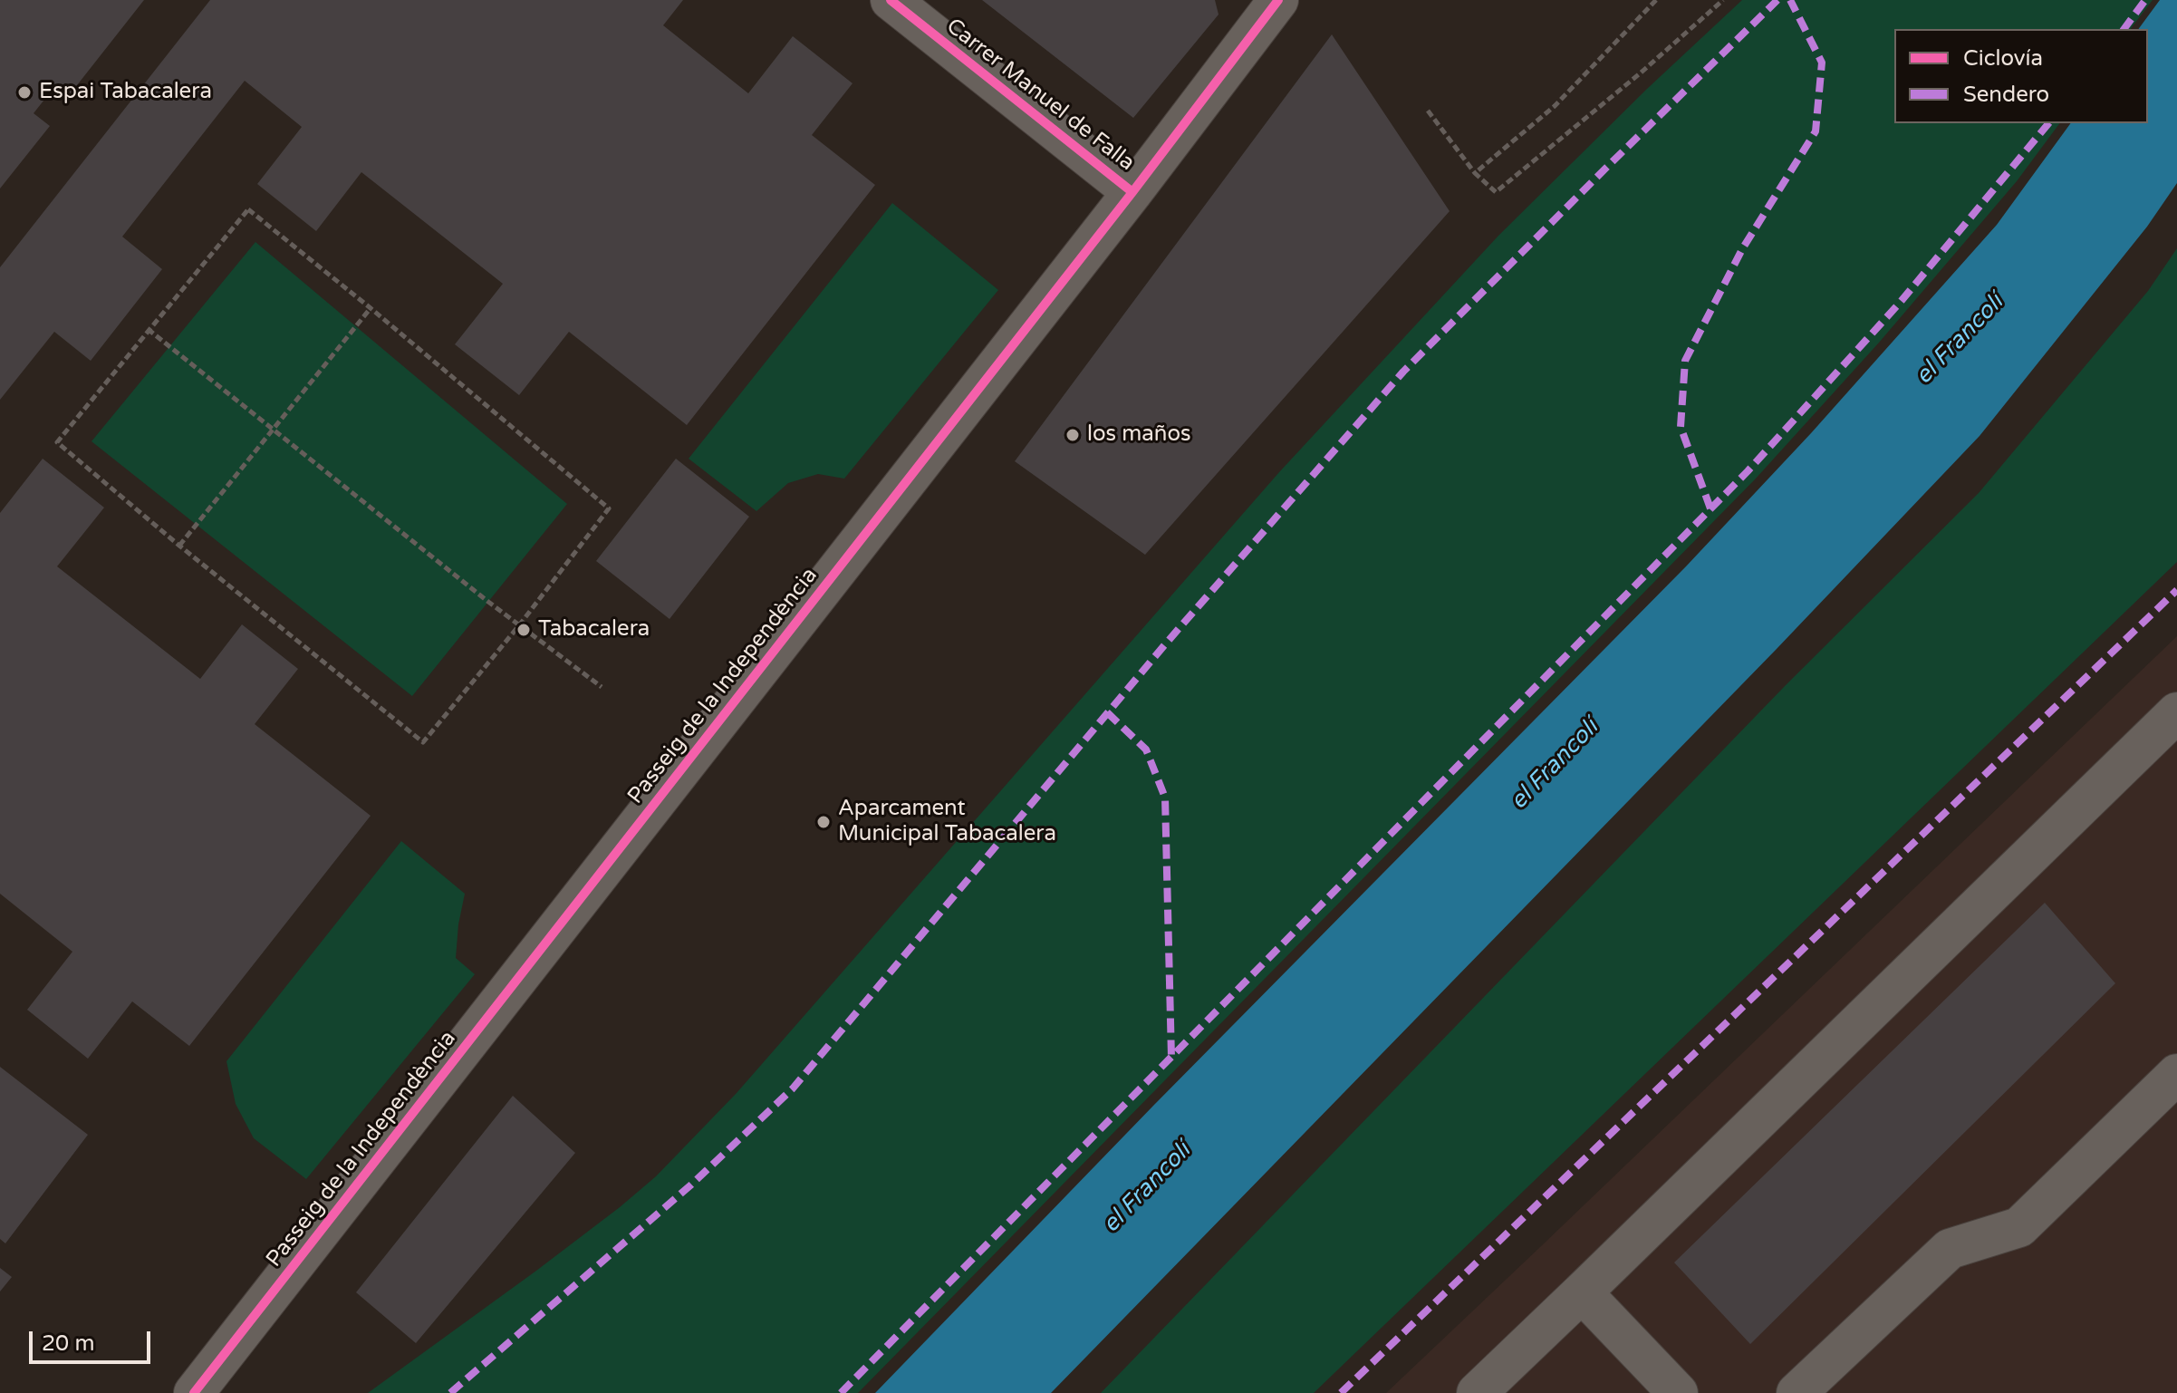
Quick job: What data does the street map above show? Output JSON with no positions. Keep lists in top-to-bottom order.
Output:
{
  "streets": {
    "street": ["Carrer Manuel de Falla", "Passeig de la Independència"]
  },
  "crossings": [
    ["Carrer Manuel de Falla", "Passeig de la Independència"]
  ],
  "water": ["el Francolí"],
  "places": [
    "Espai Tabacalera",
    "los maños",
    "Tabacalera",
    "Aparcament Municipal Tabacalera"
  ],
  "legend": ["Ciclovía", "Sendero"],
  "scale_bar": "20 m"
}
